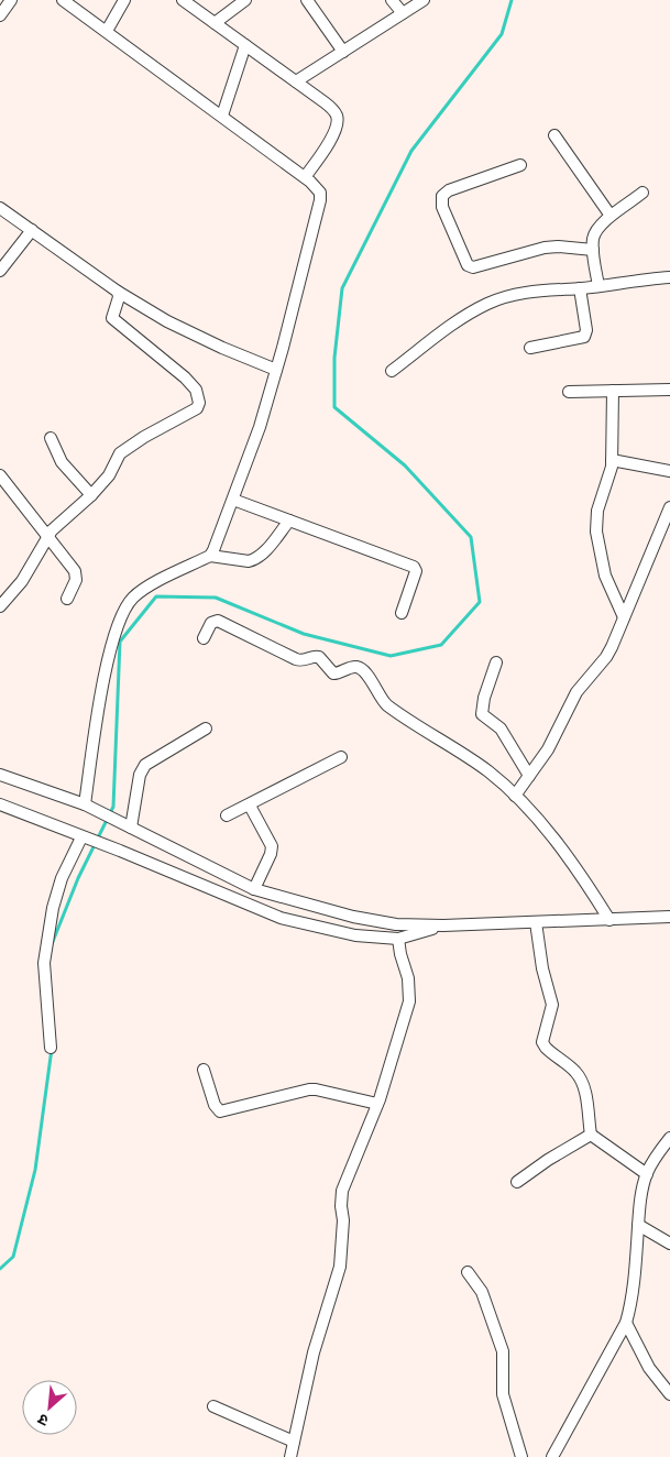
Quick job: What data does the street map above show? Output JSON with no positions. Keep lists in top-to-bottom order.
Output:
{
  "north": "bottom left"
}
